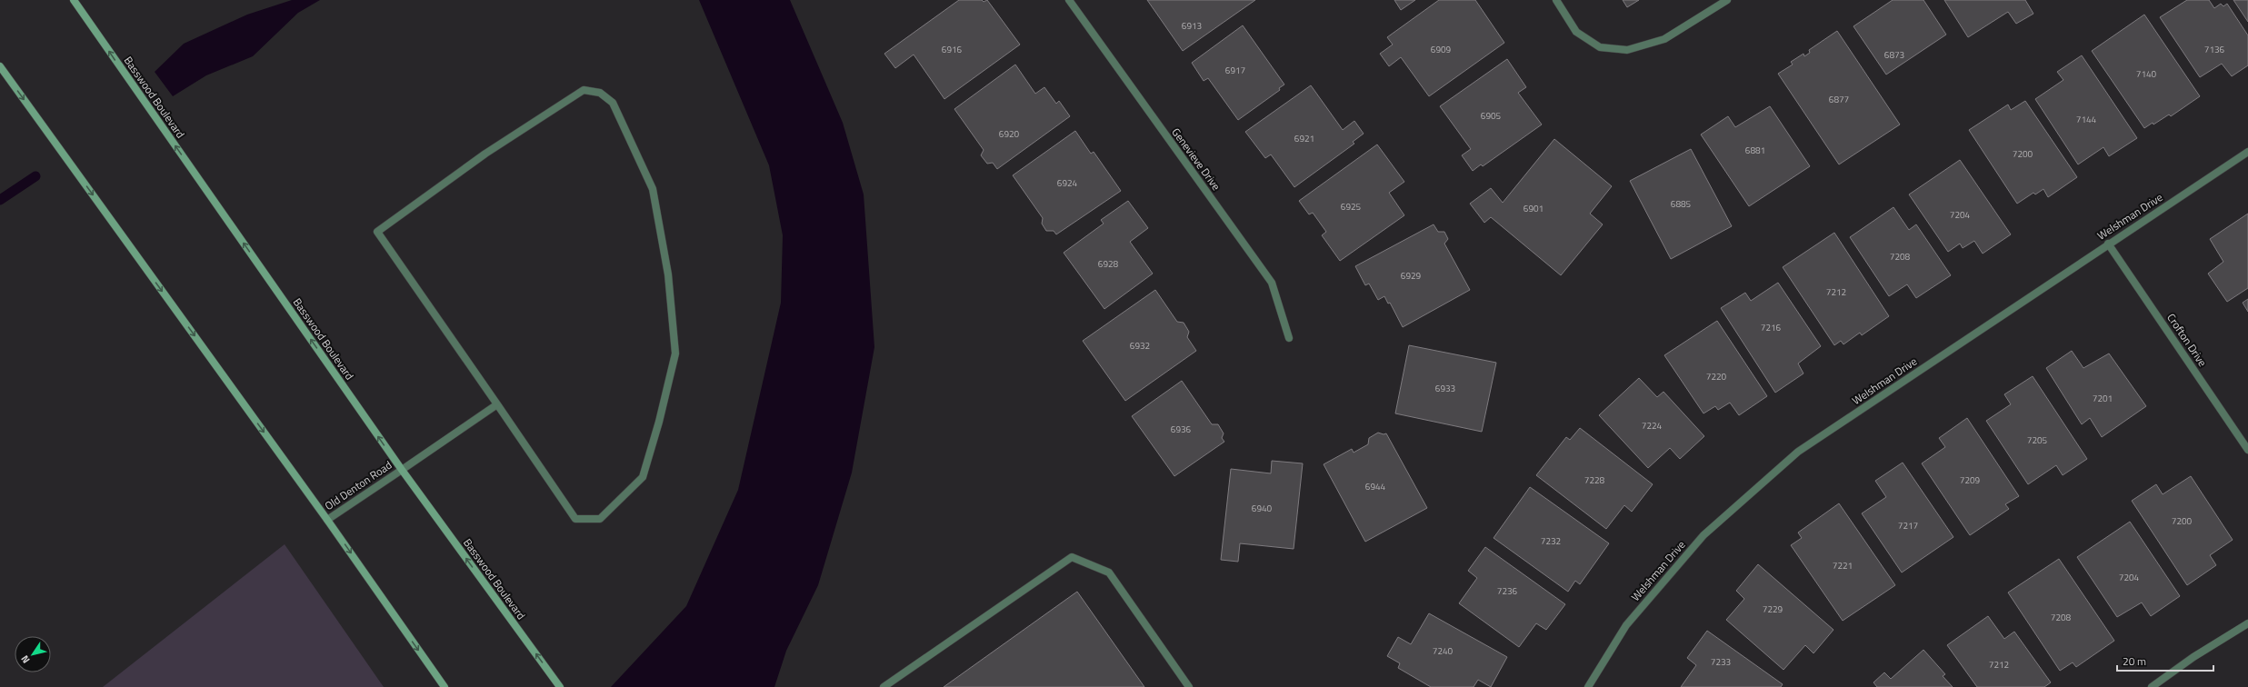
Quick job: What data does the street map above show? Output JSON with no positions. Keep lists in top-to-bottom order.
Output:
{
  "streets": {
    "main road": ["Basswood Boulevard"],
    "street": [
      "Genevieve Drive",
      "Welshman Drive",
      "Crofton Drive",
      "Old Denton Road"
    ]
  },
  "crossings": [
    ["Basswood Boulevard", "Old Denton Road"],
    ["Welshman Drive", "Crofton Drive"]
  ],
  "one_way": ["Basswood Boulevard"],
  "house_numbers": [
    "6913",
    "6916",
    "6909",
    "7136",
    "6873",
    "6917",
    "7140",
    "6877",
    "6905",
    "7144",
    "6920",
    "6921",
    "6881",
    "7200",
    "6924",
    "6885",
    "6925",
    "6901",
    "7204",
    "7208",
    "6928",
    "6929",
    "7212",
    "7216",
    "6932",
    "7220",
    "6933",
    "7201",
    "7224",
    "6936",
    "7205",
    "7228",
    "7209",
    "6944",
    "6940",
    "7200",
    "7217",
    "7232",
    "7221",
    "7204",
    "7236",
    "7229",
    "7208",
    "7240",
    "7233",
    "7212"
  ],
  "scale_bar": "20 m",
  "north": "bottom left"
}
